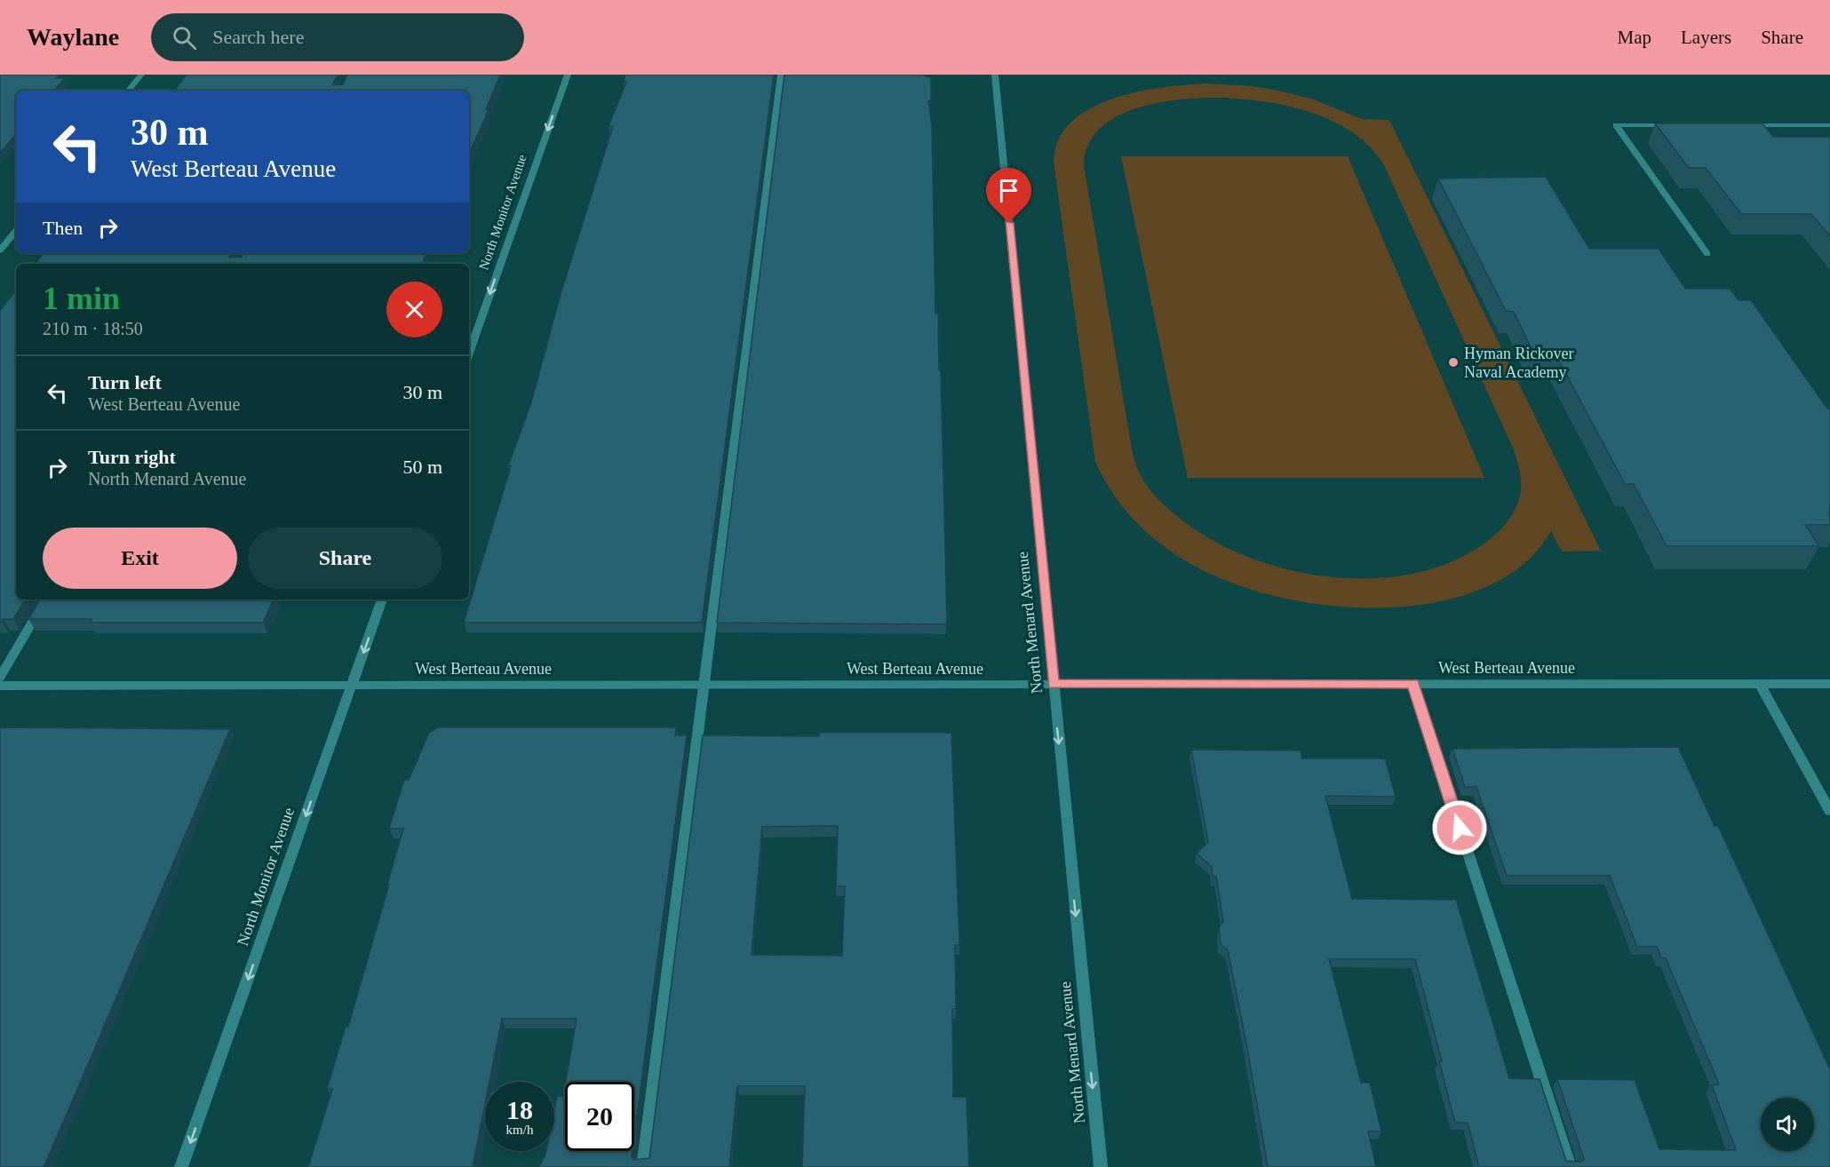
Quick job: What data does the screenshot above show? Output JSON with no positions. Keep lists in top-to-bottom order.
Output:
{
  "streets": {
    "street": ["North Monitor Avenue", "North Menard Avenue", "West Berteau Avenue"]
  },
  "crossings": [
    ["North Monitor Avenue", "West Berteau Avenue"],
    ["North Menard Avenue", "West Berteau Avenue"]
  ],
  "one_way": ["North Monitor Avenue", "North Menard Avenue"],
  "places": ["Hyman Rickover Naval Academy"],
  "page": {
    "header": "Waylane",
    "search": "Search here",
    "nav": ["Map", "Layers", "Share"],
    "turn": ["30 m", "West Berteau Avenue"],
    "then": "Then",
    "heading": ["1 min", "210 m · 18:50"],
    "list": [
      {
        "name": "Turn left",
        "note": "West Berteau Avenue",
        "value": "30 m"
      },
      {
        "name": "Turn right",
        "note": "North Menard Avenue",
        "value": "50 m"
      }
    ],
    "buttons": ["Exit", "Share"],
    "speed": "18 km/h",
    "limit": "20"
  }
}
